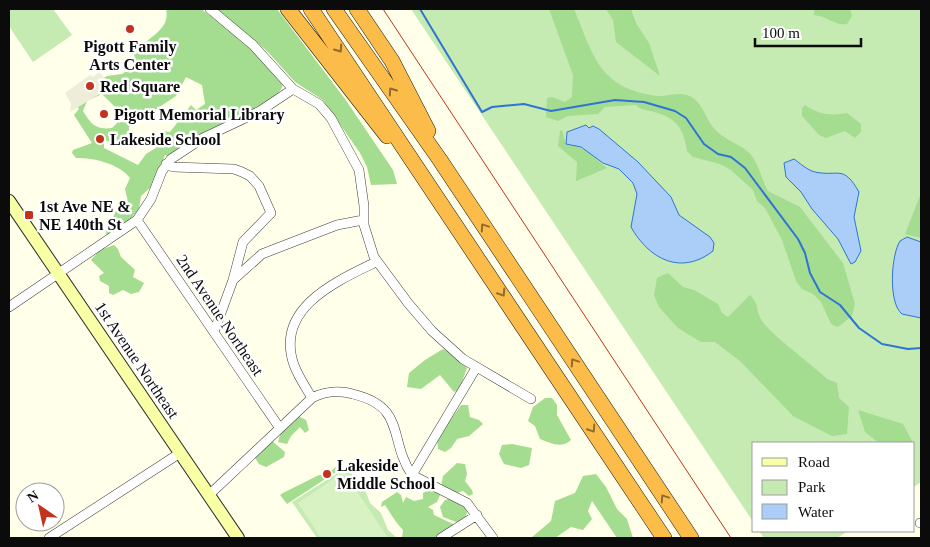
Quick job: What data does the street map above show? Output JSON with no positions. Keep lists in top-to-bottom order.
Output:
{
  "streets": {
    "street": ["2nd Avenue Northeast", "1st Avenue Northeast"]
  },
  "places": {
    "other": [
      "Pigott Family Arts Center",
      "Red Square",
      "Pigott Memorial Library",
      "Lakeside School",
      "Lakeside Middle School"
    ],
    "transit": ["1st Ave NE & NE 140th St"]
  },
  "legend": ["Road", "Park", "Water"],
  "scale_bar": "100 m",
  "north": "top left"
}
